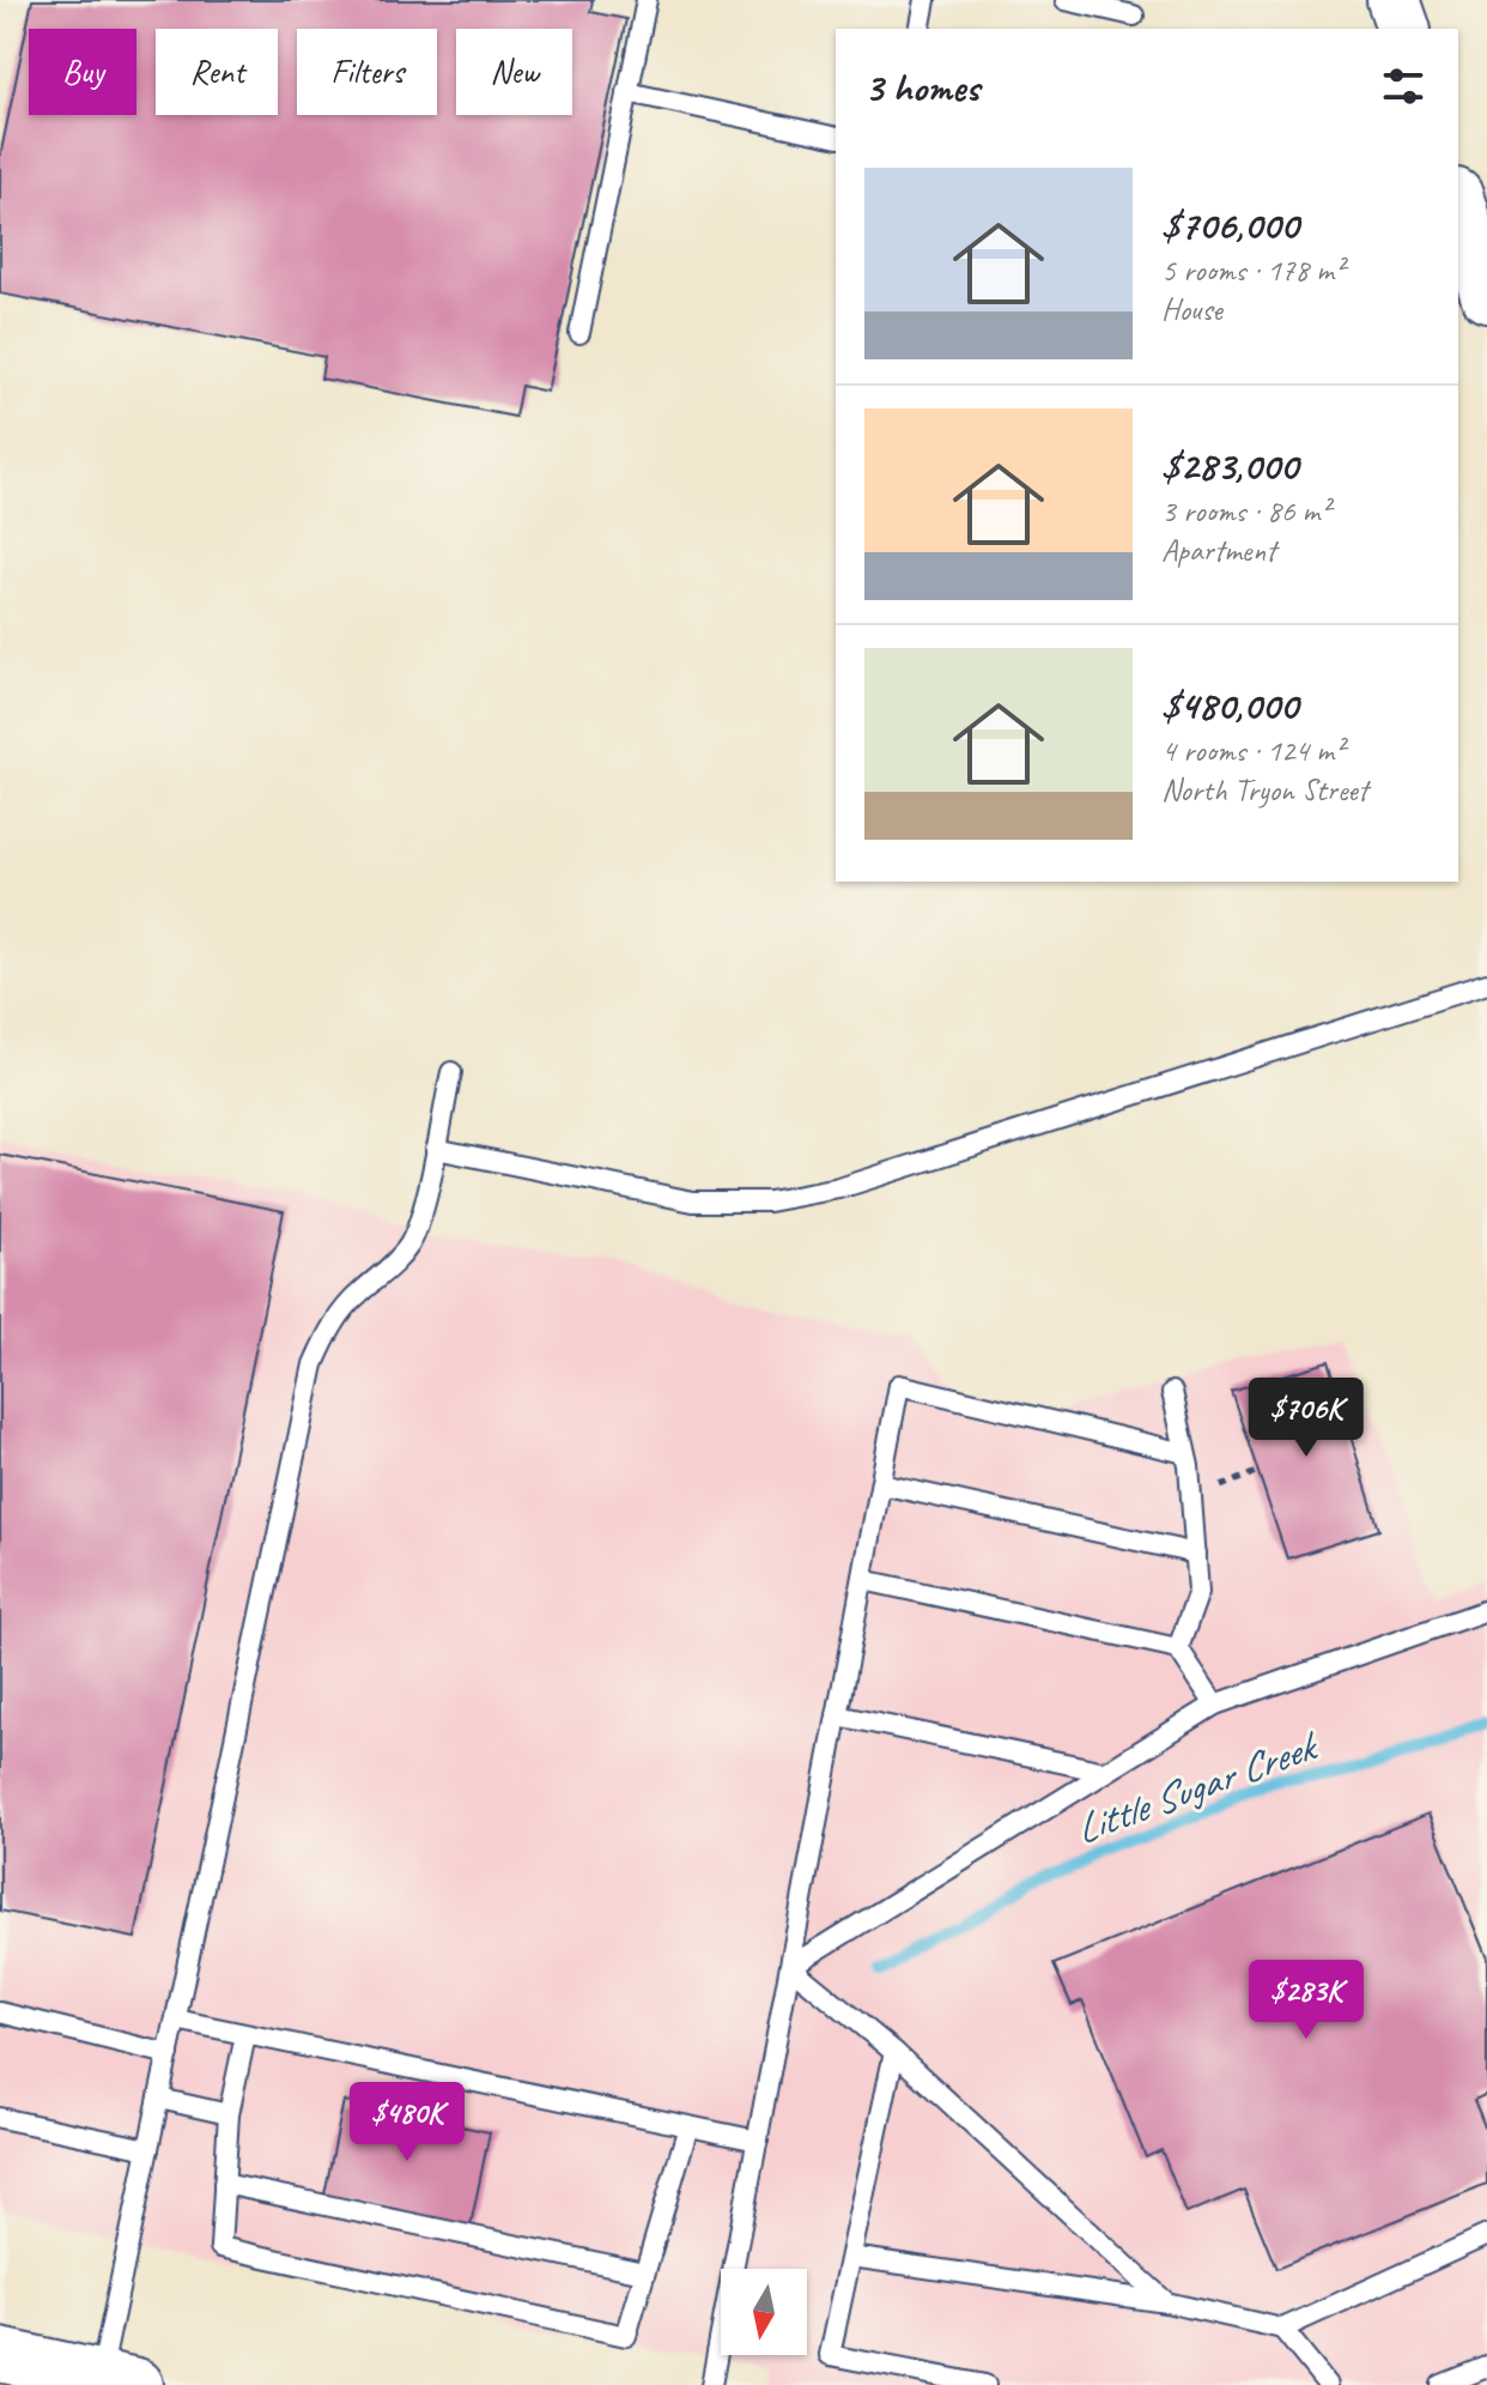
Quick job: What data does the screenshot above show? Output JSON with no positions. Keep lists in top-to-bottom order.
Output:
{
  "water": ["Little Sugar Creek"],
  "north": "bottom",
  "page": {
    "chip": [
      "Buy",
      "Rent",
      "Filters",
      "New"
    ],
    "heading": "3 homes",
    "list": [
      {
        "name": "$706,000",
        "note": "5 rooms · 178 m² · House"
      },
      {
        "name": "$283,000",
        "note": "3 rooms · 86 m² · Apartment"
      },
      {
        "name": "$480,000",
        "note": "4 rooms · 124 m² · North Tryon Street"
      }
    ],
    "price": ["$706K", "$283K", "$480K"]
  }
}
